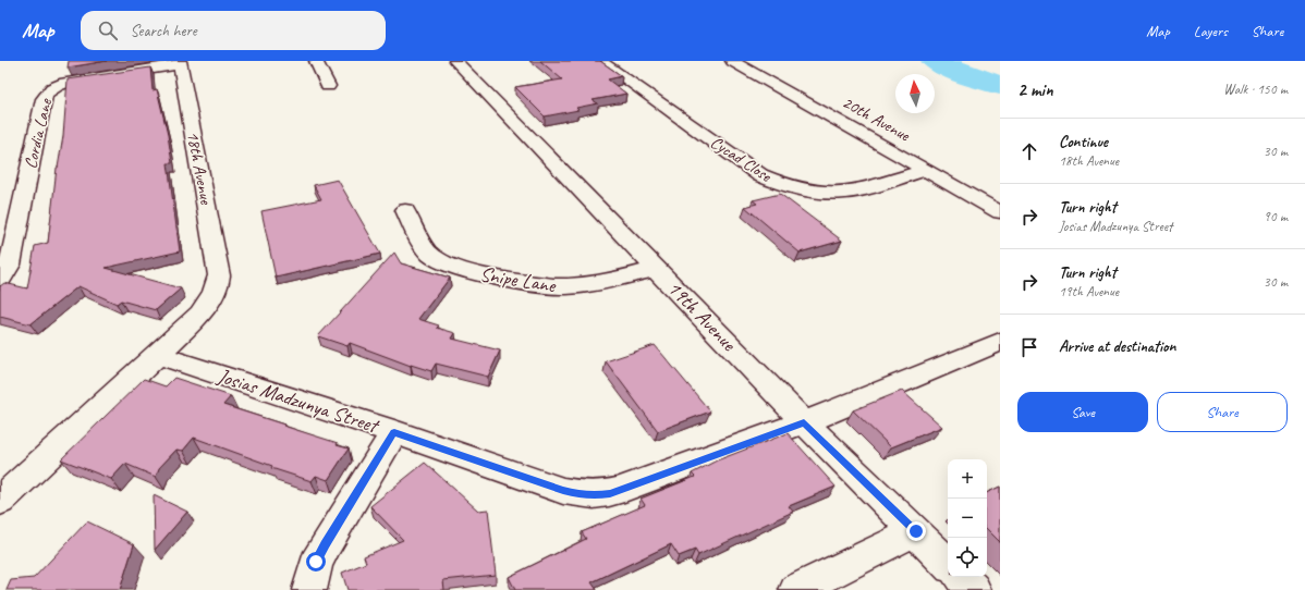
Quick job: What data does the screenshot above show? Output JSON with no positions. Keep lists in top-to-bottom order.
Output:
{
  "streets": {
    "street": [
      "20th Avenue",
      "Cordia Lane",
      "Cycad Close",
      "18th Avenue",
      "Snipe Lane",
      "19th Avenue",
      "Josias Madzunya Street"
    ]
  },
  "crossings": [
    ["20th Avenue", "Cycad Close"],
    ["Cordia Lane", "18th Avenue"],
    ["18th Avenue", "Josias Madzunya Street"],
    ["Snipe Lane", "19th Avenue"],
    ["19th Avenue", "Josias Madzunya Street"]
  ],
  "north": "top",
  "page": {
    "header": "Map",
    "search": "Search here",
    "nav": ["Map", "Layers", "Share"],
    "heading": ["2 min", "Walk · 150 m"],
    "list": [
      ["Continue", "18th Avenue", "30 m"],
      ["Turn right", "Josias Madzunya Street", "90 m"],
      ["Turn right", "19th Avenue", "30 m"],
      "Arrive at destination"
    ],
    "buttons": ["Save", "Share"],
    "map_buttons": ["+", "−"]
  }
}
